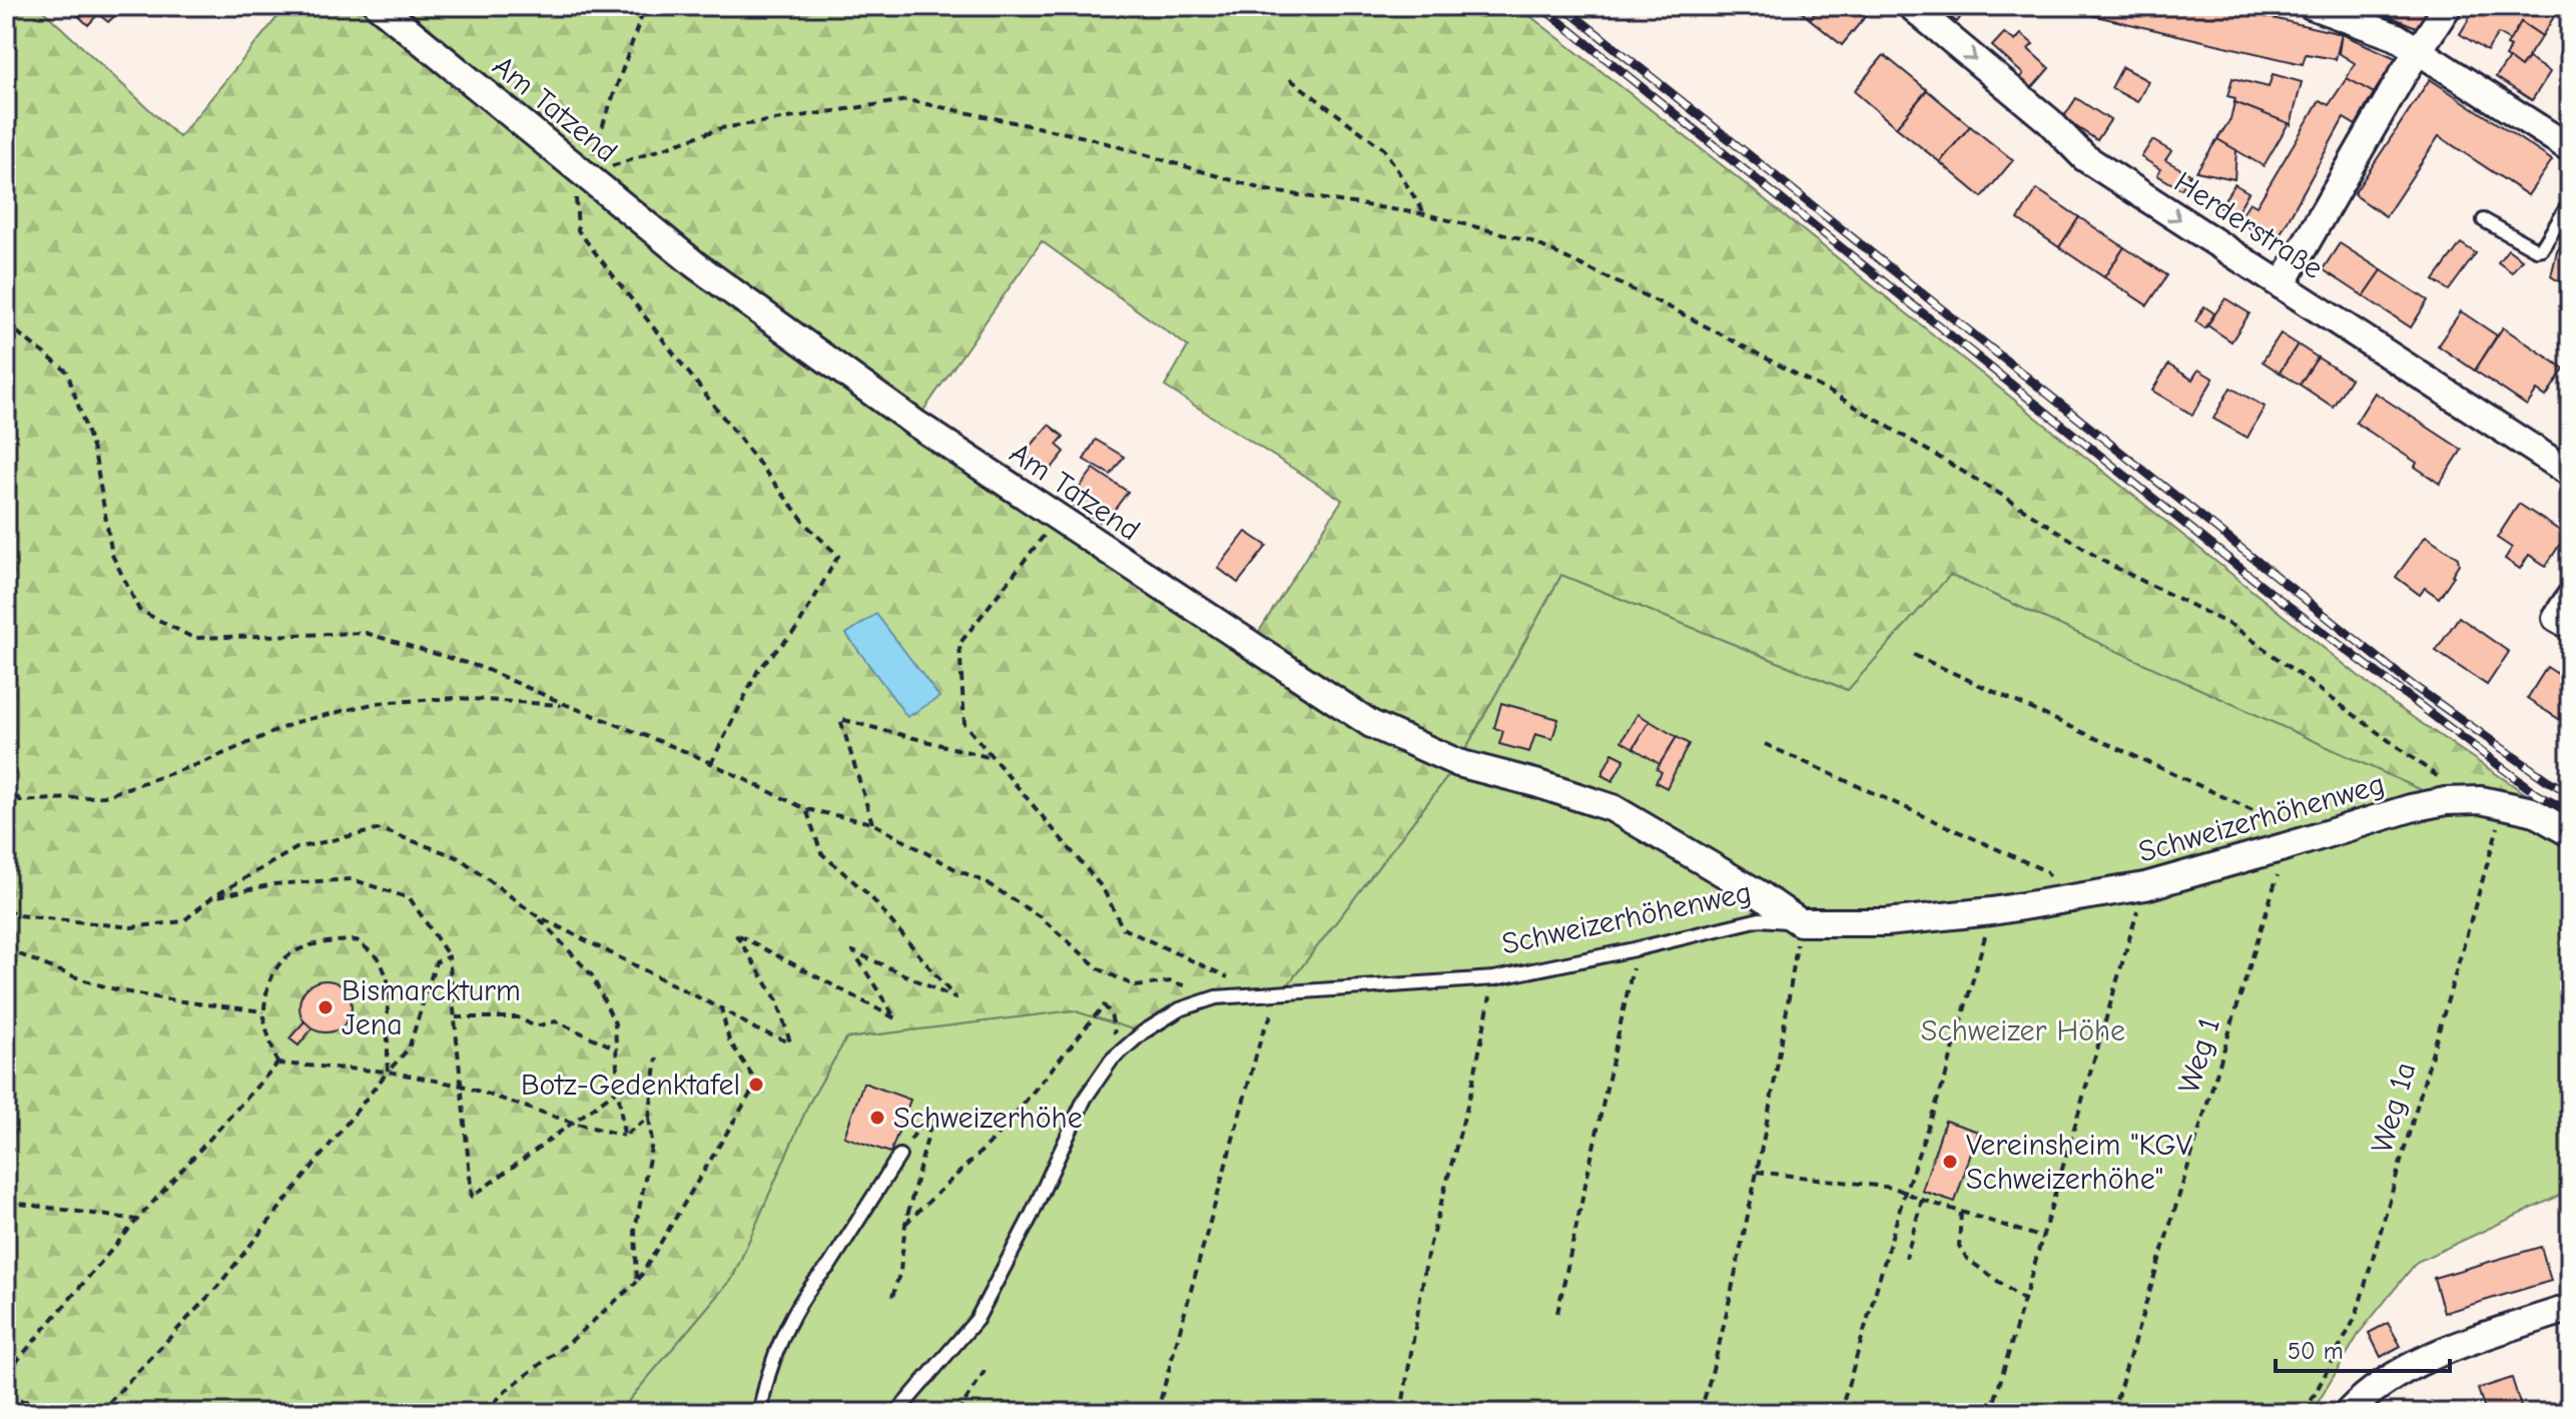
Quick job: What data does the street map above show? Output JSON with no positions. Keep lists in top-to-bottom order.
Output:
{
  "streets": {
    "street": ["Am Tatzend", "Herderstraße", "Schweizerhöhenweg"],
    "path": ["Weg 1", "Weg 1a"]
  },
  "crossings": [
    ["Am Tatzend", "Schweizerhöhenweg"],
    ["Schweizerhöhenweg", "Weg 1"],
    ["Schweizerhöhenweg", "Weg 1a"]
  ],
  "one_way": ["Herderstraße"],
  "parks": ["Schweizer Höhe"],
  "places": [
    "Bismarckturm Jena",
    "Botz-Gedenktafel",
    "Schweizerhöhe",
    "Vereinsheim \"KGV Schweizerhöhe\""
  ],
  "scale_bar": "50 m"
}
